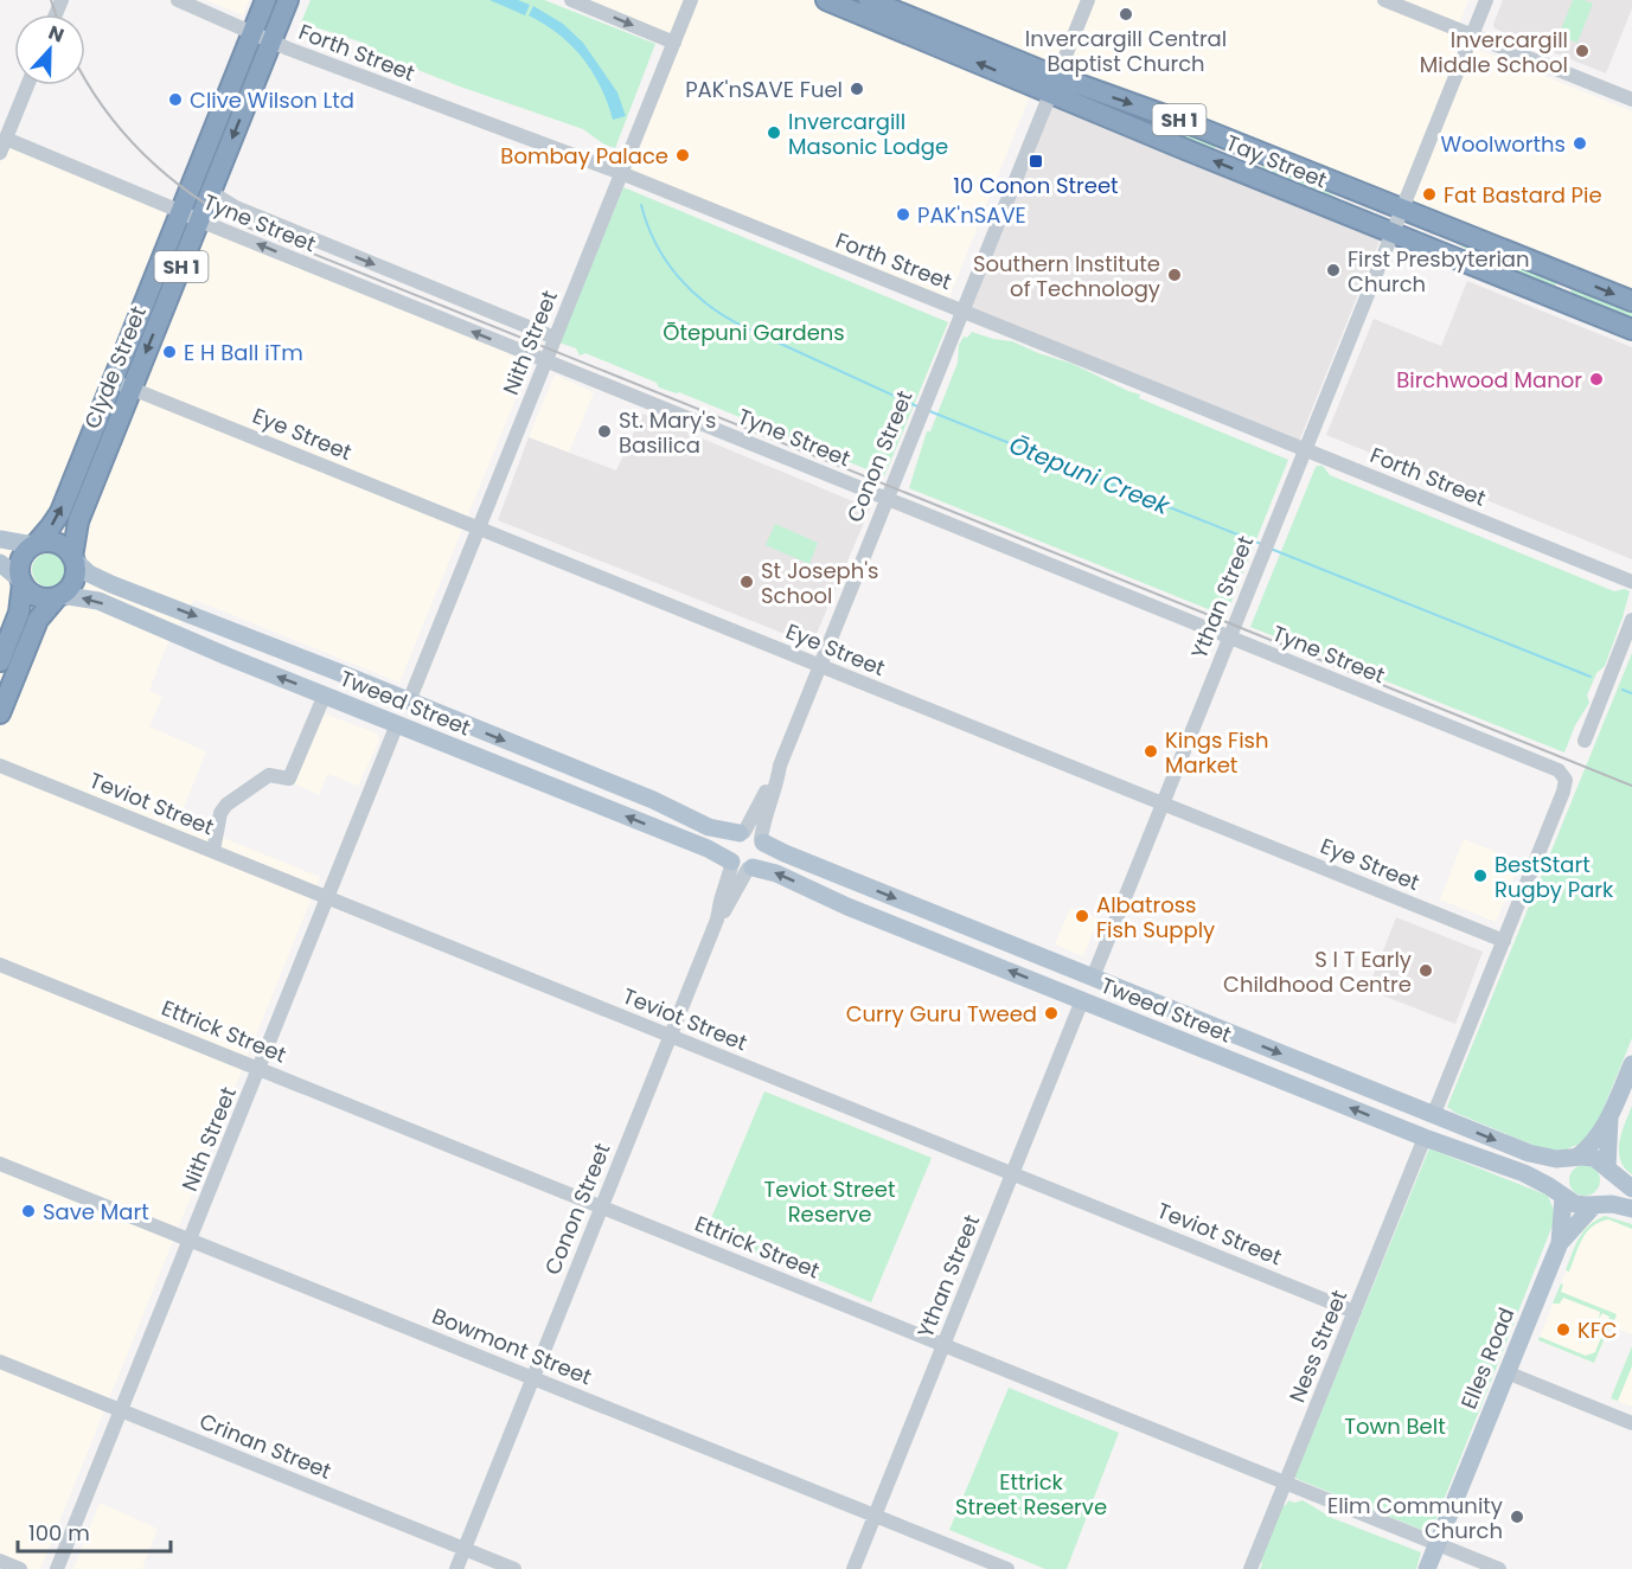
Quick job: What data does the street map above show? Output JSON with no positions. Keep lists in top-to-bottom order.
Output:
{
  "streets": {
    "highway": ["SH 1", "Tay Street", "Clyde Street"],
    "main road": ["Conon Street", "Tweed Street", "Elles Road"],
    "street": [
      "Forth Street",
      "Tyne Street",
      "Nith Street",
      "Eye Street",
      "Ythan Street",
      "Teviot Street",
      "Ettrick Street",
      "Bowmont Street",
      "Ness Street",
      "Crinan Street"
    ]
  },
  "crossings": [
    ["Forth Street", "Nith Street"],
    ["Forth Street", "Clyde Street"],
    ["Forth Street", "Conon Street"],
    ["Forth Street", "Ythan Street"],
    ["Tay Street", "Conon Street"],
    ["Tay Street", "Ythan Street"],
    ["Tyne Street", "Nith Street"],
    ["Tyne Street", "Clyde Street"],
    ["Tyne Street", "Eye Street"],
    ["Tyne Street", "Conon Street"],
    ["Tyne Street", "Ythan Street"],
    ["Nith Street", "Eye Street"],
    ["Nith Street", "Tweed Street"],
    ["Nith Street", "Teviot Street"],
    ["Nith Street", "Ettrick Street"],
    ["Nith Street", "Bowmont Street"],
    ["Nith Street", "Crinan Street"],
    ["Clyde Street", "Eye Street"],
    ["Clyde Street", "Tweed Street"],
    ["Eye Street", "Conon Street"],
    ["Eye Street", "Ythan Street"],
    ["Conon Street", "Tweed Street"],
    ["Conon Street", "Teviot Street"],
    ["Conon Street", "Ettrick Street"],
    ["Conon Street", "Bowmont Street"],
    ["Conon Street", "Crinan Street"],
    ["Ythan Street", "Tweed Street"],
    ["Ythan Street", "Teviot Street"],
    ["Ythan Street", "Ettrick Street"],
    ["Ythan Street", "Bowmont Street"],
    ["Tweed Street", "Ness Street"],
    ["Tweed Street", "Elles Road"],
    ["Teviot Street", "Ness Street"],
    ["Ettrick Street", "Ness Street"],
    ["Ettrick Street", "Elles Road"]
  ],
  "water": ["Ōtepuni Creek"],
  "parks": [
    "Ōtepuni Gardens",
    "Teviot Street Reserve",
    "Town Belt",
    "Ettrick Street Reserve"
  ],
  "places": {
    "other": [
      "Invercargill Central Baptist Church",
      "Invercargill Middle School",
      "PAK'nSAVE Fuel",
      "Clive Wilson Ltd",
      "Invercargill Masonic Lodge",
      "Woolworths",
      "Bombay Palace",
      "Fat Bastard Pie",
      "PAK'nSAVE",
      "First Presbyterian Church",
      "Southern Institute of Technology",
      "E H Ball iTm",
      "Birchwood Manor",
      "St. Mary's Basilica",
      "St Joseph's School",
      "Kings Fish Market",
      "BestStart Rugby Park",
      "Albatross Fish Supply",
      "S I T Early Childhood Centre",
      "Curry Guru Tweed",
      "Save Mart",
      "KFC",
      "Elim Community Church"
    ],
    "transit": ["10 Conon Street"]
  },
  "scale_bar": "100 m",
  "north": "top"
}
